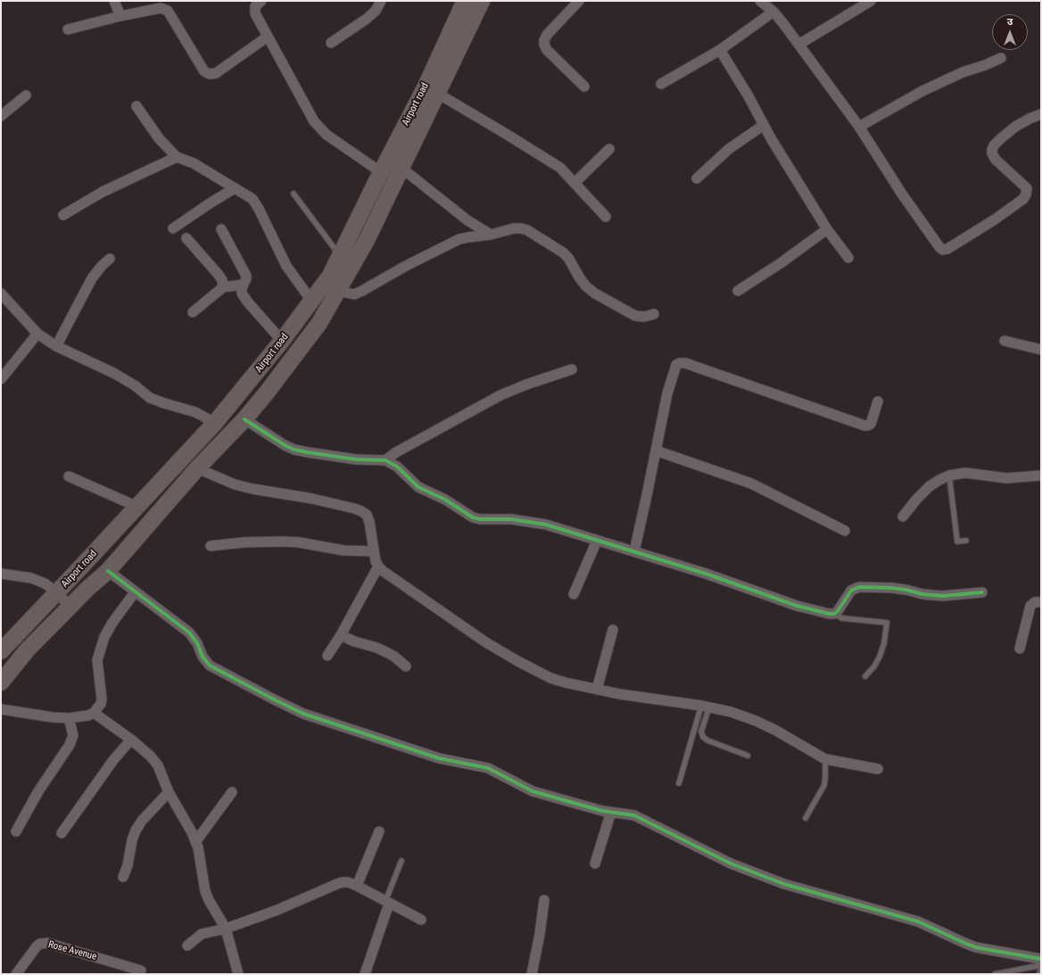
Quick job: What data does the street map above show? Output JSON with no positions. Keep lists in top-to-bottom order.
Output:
{
  "streets": {
    "main road": ["Airport road"],
    "street": ["Rose Avenue"]
  },
  "north": "top"
}
